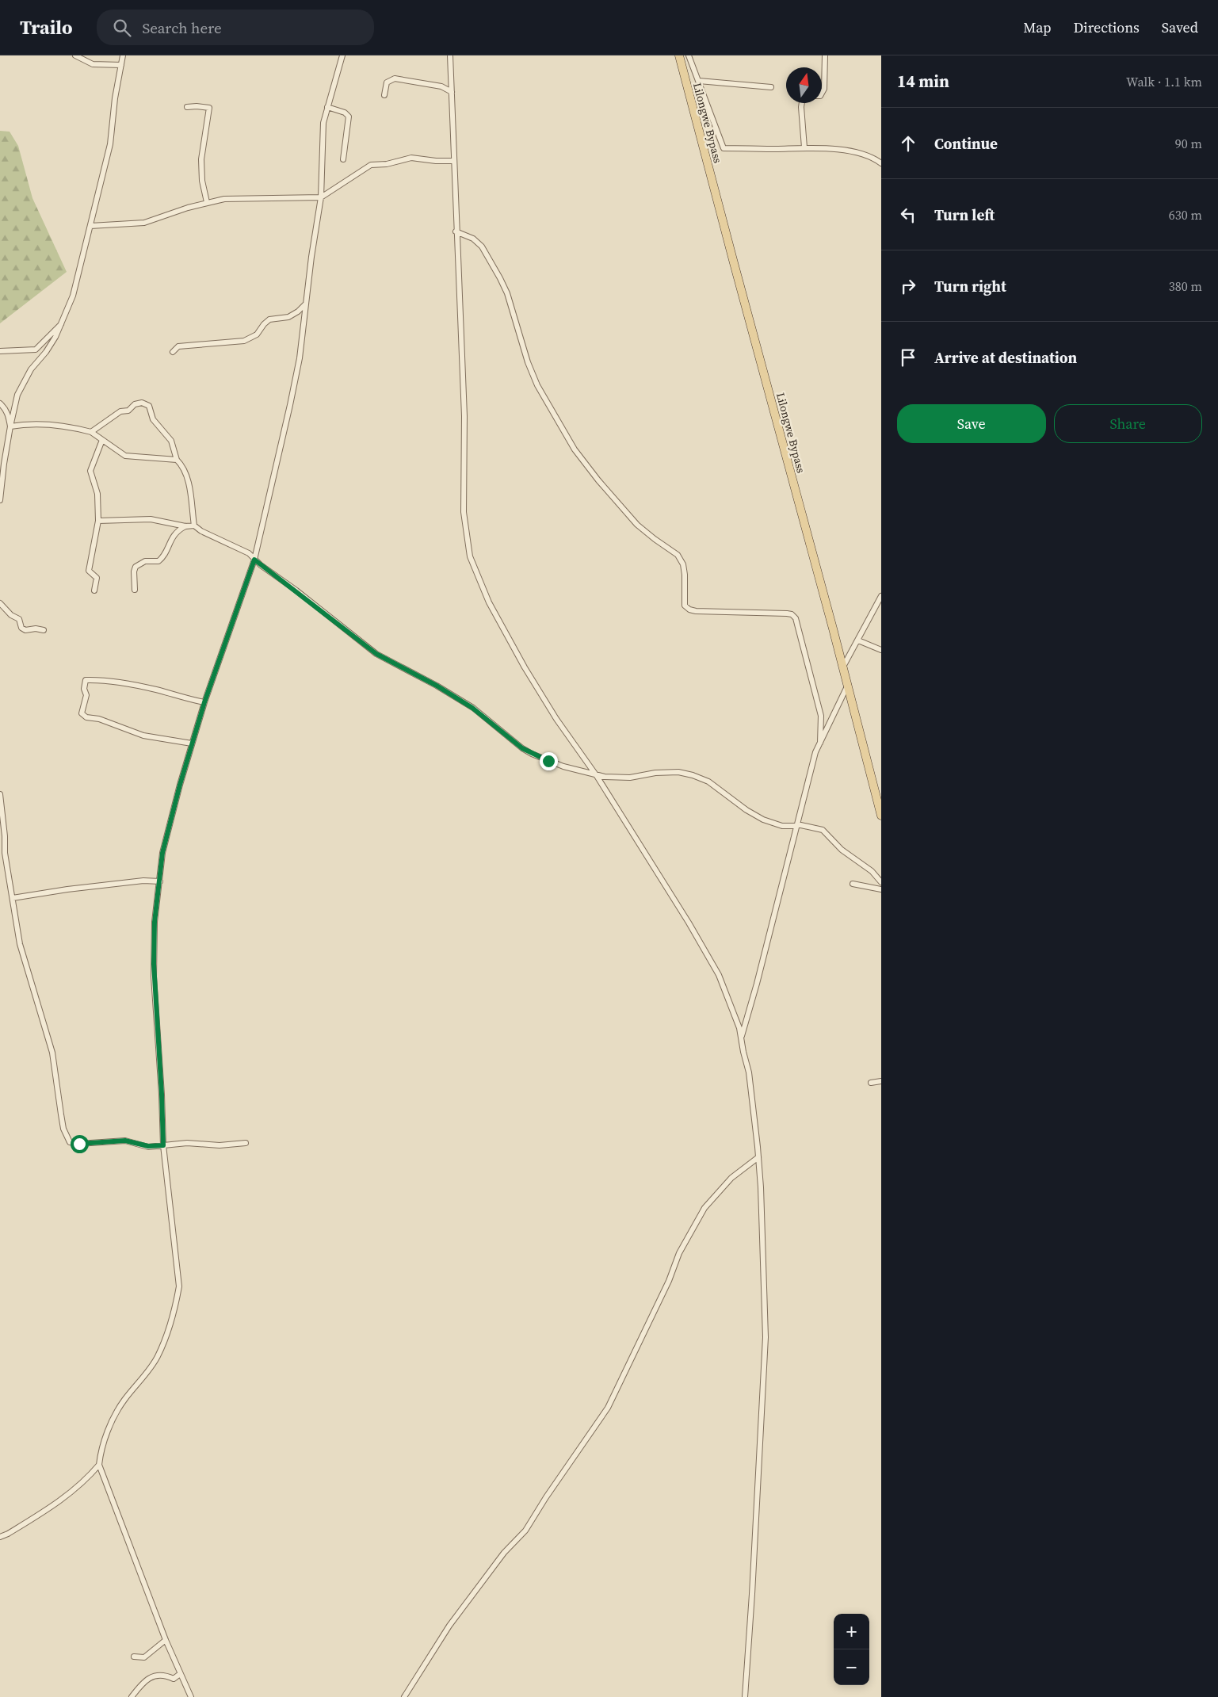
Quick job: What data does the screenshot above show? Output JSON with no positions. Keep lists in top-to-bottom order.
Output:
{
  "streets": {
    "main road": ["Lilongwe Bypass"]
  },
  "north": "top",
  "page": {
    "header": "Trailo",
    "search": "Search here",
    "nav": ["Map", "Directions", "Saved"],
    "heading": ["14 min", "Walk · 1.1 km"],
    "list": [
      ["Continue", "90 m"],
      ["Turn left", "630 m"],
      ["Turn right", "380 m"],
      "Arrive at destination"
    ],
    "buttons": ["Save", "Share"],
    "map_buttons": ["+", "−"]
  }
}
